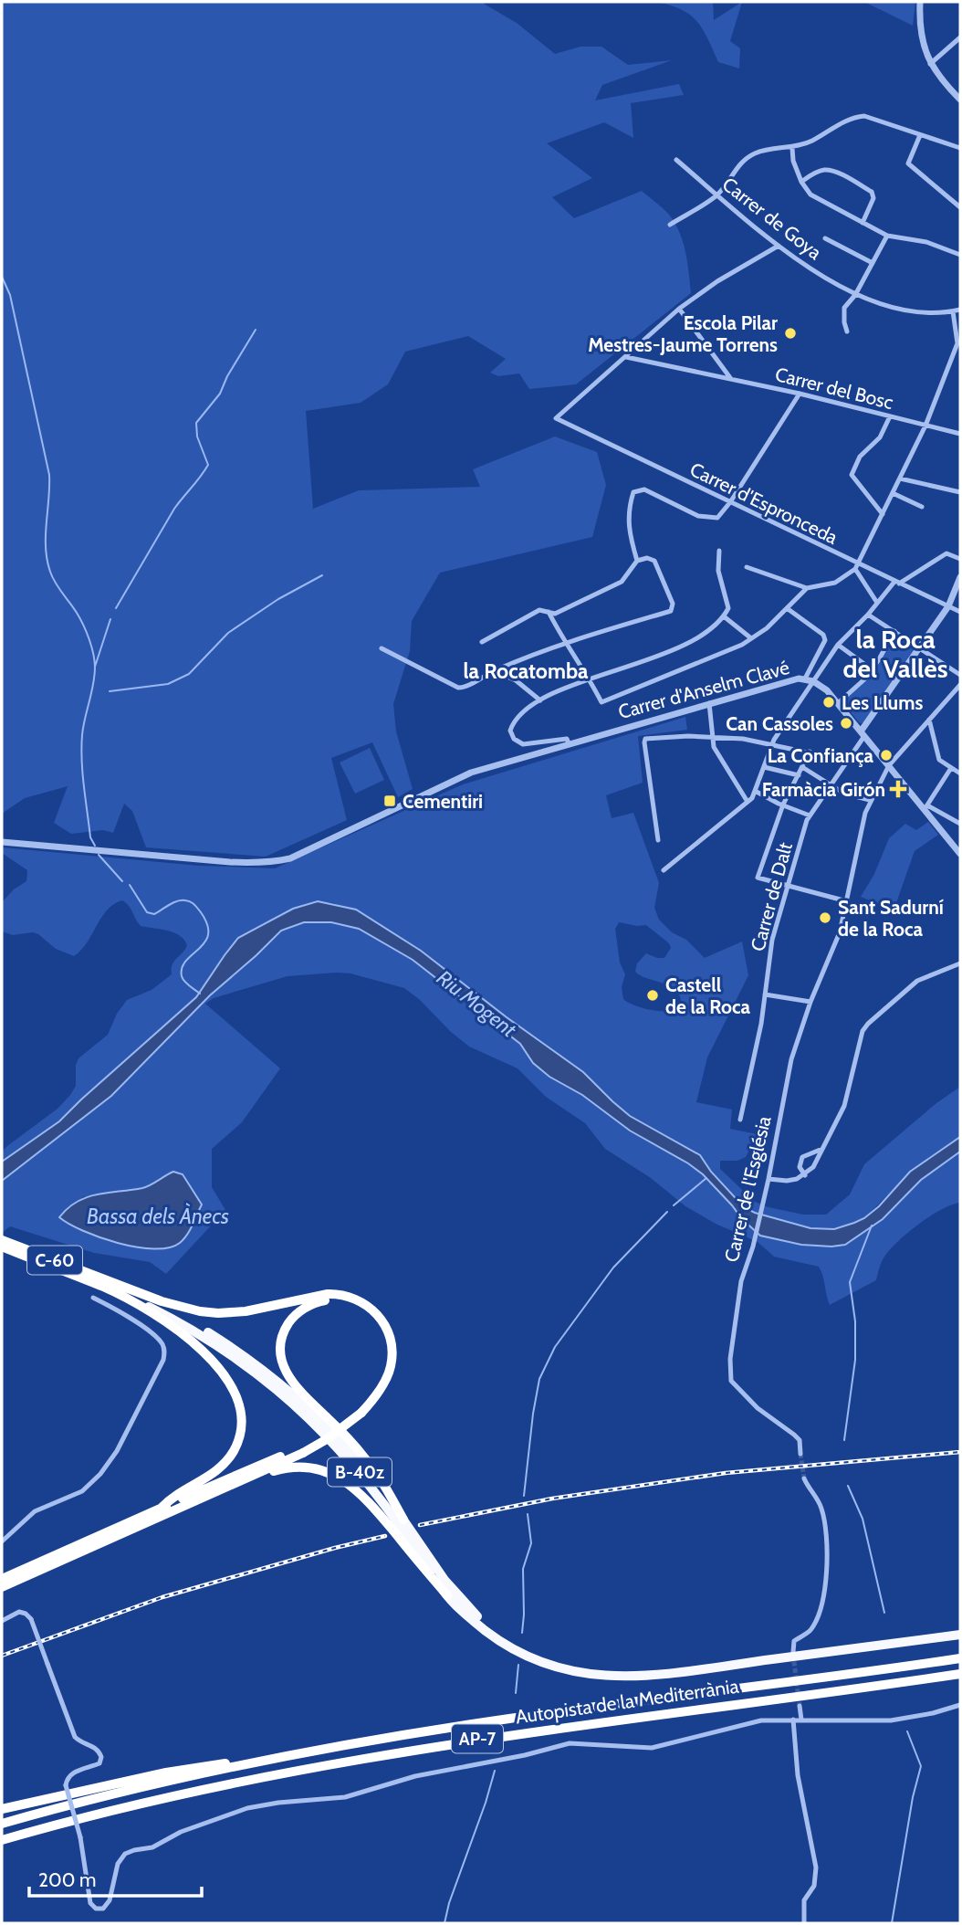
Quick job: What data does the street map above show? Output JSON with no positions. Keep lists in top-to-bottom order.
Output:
{
  "streets": {
    "highway": [
      "C-60",
      "B-40z",
      "Autopista de la Mediterrània",
      "AP-7"
    ],
    "street": [
      "Carrer de Goya",
      "Carrer del Bosc",
      "Carrer d'Espronceda",
      "Carrer d'Anselm Clavé",
      "Carrer de Dalt",
      "Carrer de l'Església"
    ]
  },
  "crossings": [
    ["Carrer del Bosc", "Carrer d'Espronceda"],
    ["Carrer d'Anselm Clavé", "Carrer de Dalt"],
    ["Carrer d'Anselm Clavé", "Carrer de l'Església"],
    ["C-60", "B-40z"]
  ],
  "districts": ["la Roca del Vallès", "la Rocatomba"],
  "water": ["Riu Mogent", "Bassa dels Ànecs"],
  "places": {
    "other": [
      "Escola Pilar Mestres-Jaume Torrens",
      "Les Llums",
      "Can Cassoles",
      "La Confiança",
      "Sant Sadurní de la Roca",
      "Castell de la Roca"
    ],
    "health": ["Farmàcia Girón"],
    "transit": ["Cementiri"]
  },
  "scale_bar": "200 m"
}
